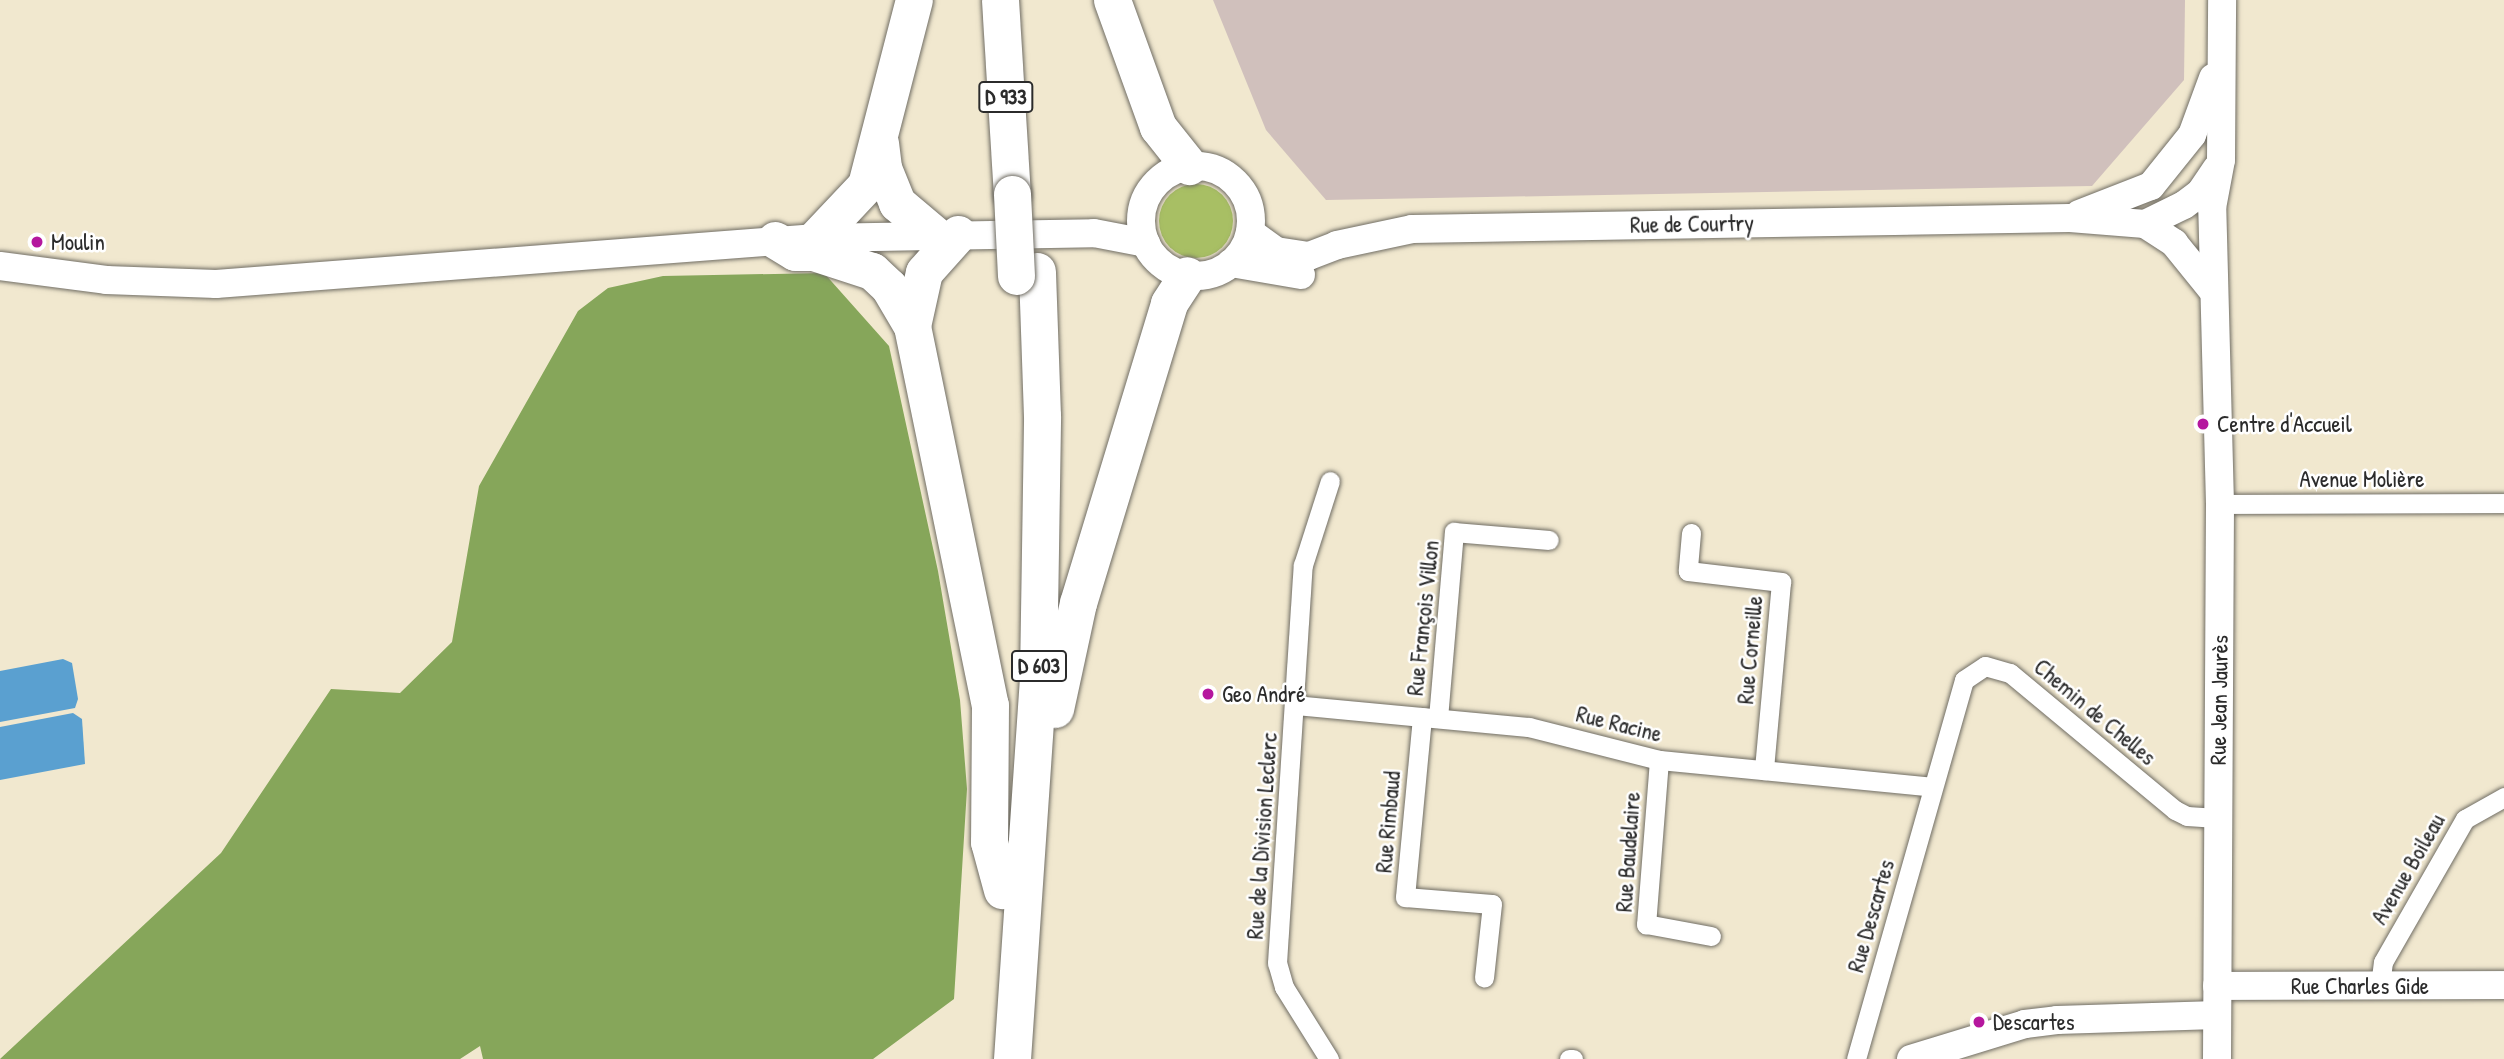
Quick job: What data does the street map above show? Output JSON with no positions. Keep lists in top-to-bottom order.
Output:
{
  "streets": {
    "highway": ["D 933", "D 603"],
    "main road": ["Rue de Courtry", "Rue Jean Jaurès", "Rue Charles Gide"],
    "street": [
      "Avenue Molière",
      "Rue François Villon",
      "Rue Corneille",
      "Chemin de Chelles",
      "Rue Racine",
      "Rue Rimbaud",
      "Rue de la Division Leclerc",
      "Rue Baudelaire",
      "Avenue Boileau",
      "Rue Descartes"
    ]
  },
  "crossings": [
    ["D 933", "D 603"],
    ["Rue de Courtry", "Rue Jean Jaurès"],
    ["Avenue Molière", "Rue Jean Jaurès"],
    ["Rue François Villon", "Rue Racine"],
    ["Rue François Villon", "Rue Rimbaud"],
    ["Rue Corneille", "Rue Racine"],
    ["Rue Jean Jaurès", "Chemin de Chelles"],
    ["Rue Jean Jaurès", "Rue Charles Gide"],
    ["Chemin de Chelles", "Rue Racine"],
    ["Chemin de Chelles", "Rue Descartes"],
    ["Rue Racine", "Rue Rimbaud"],
    ["Rue Racine", "Rue de la Division Leclerc"],
    ["Rue Racine", "Rue Baudelaire"],
    ["Rue Racine", "Rue Descartes"],
    ["Avenue Boileau", "Rue Charles Gide"]
  ],
  "places": [
    "Moulin",
    "Centre d'Accueil",
    "Geo André",
    "Descartes"
  ]
}
